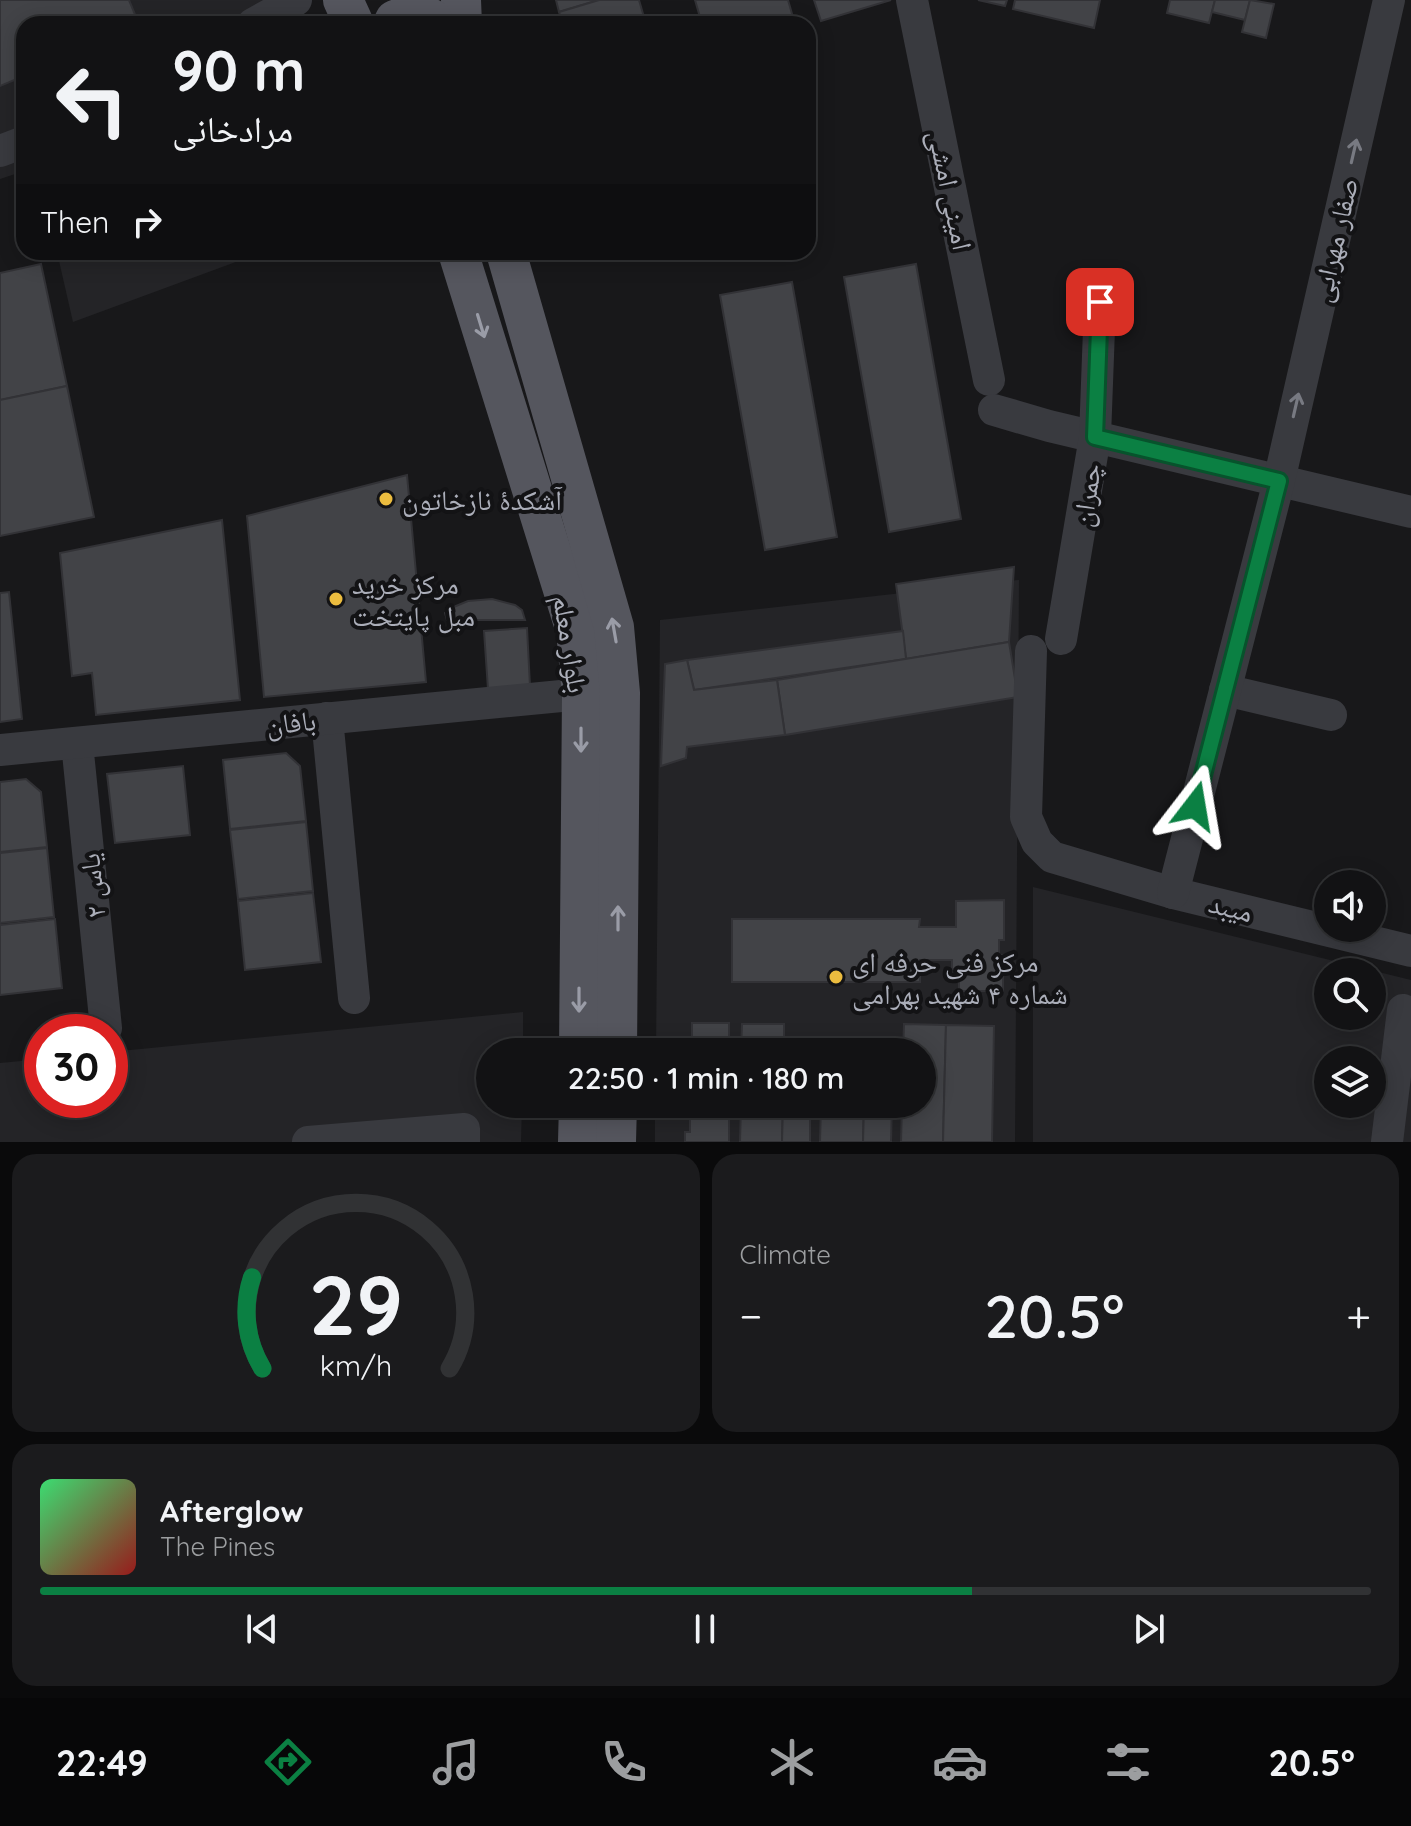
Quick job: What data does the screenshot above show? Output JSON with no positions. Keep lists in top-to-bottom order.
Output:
{
  "streets": {
    "main road": ["بلوار معلم"],
    "street": [
      "امینی امشی",
      "صفار مهرابی",
      "چمران",
      "بافان",
      "یاس ۲",
      "میبد"
    ]
  },
  "crossings": [
    ["امینی امشی", "چمران"],
    ["صفار مهرابی", "میبد"],
    ["بلوار معلم", "بافان"],
    ["بافان", "یاس ۲"]
  ],
  "one_way": ["صفار مهرابی"],
  "places": ["آشکدهٔ نازخاتون", "مرکز خرید مبل پایتخت", "مرکز فنی حرفه ای شماره ۴ شهید بهرامی"],
  "page": {
    "turn": ["90 m", "مرادخانی"],
    "then": "Then",
    "limit": "30",
    "trip": "22:50 · 1 min · 180 m",
    "tile": "Climate",
    "heat": ["−", "20.5°", "+"],
    "song": ["Afterglow", "The Pines"],
    "tabs": ["22:49", "20.5°"],
    "gauge": ["29", "km/h"]
  }
}
